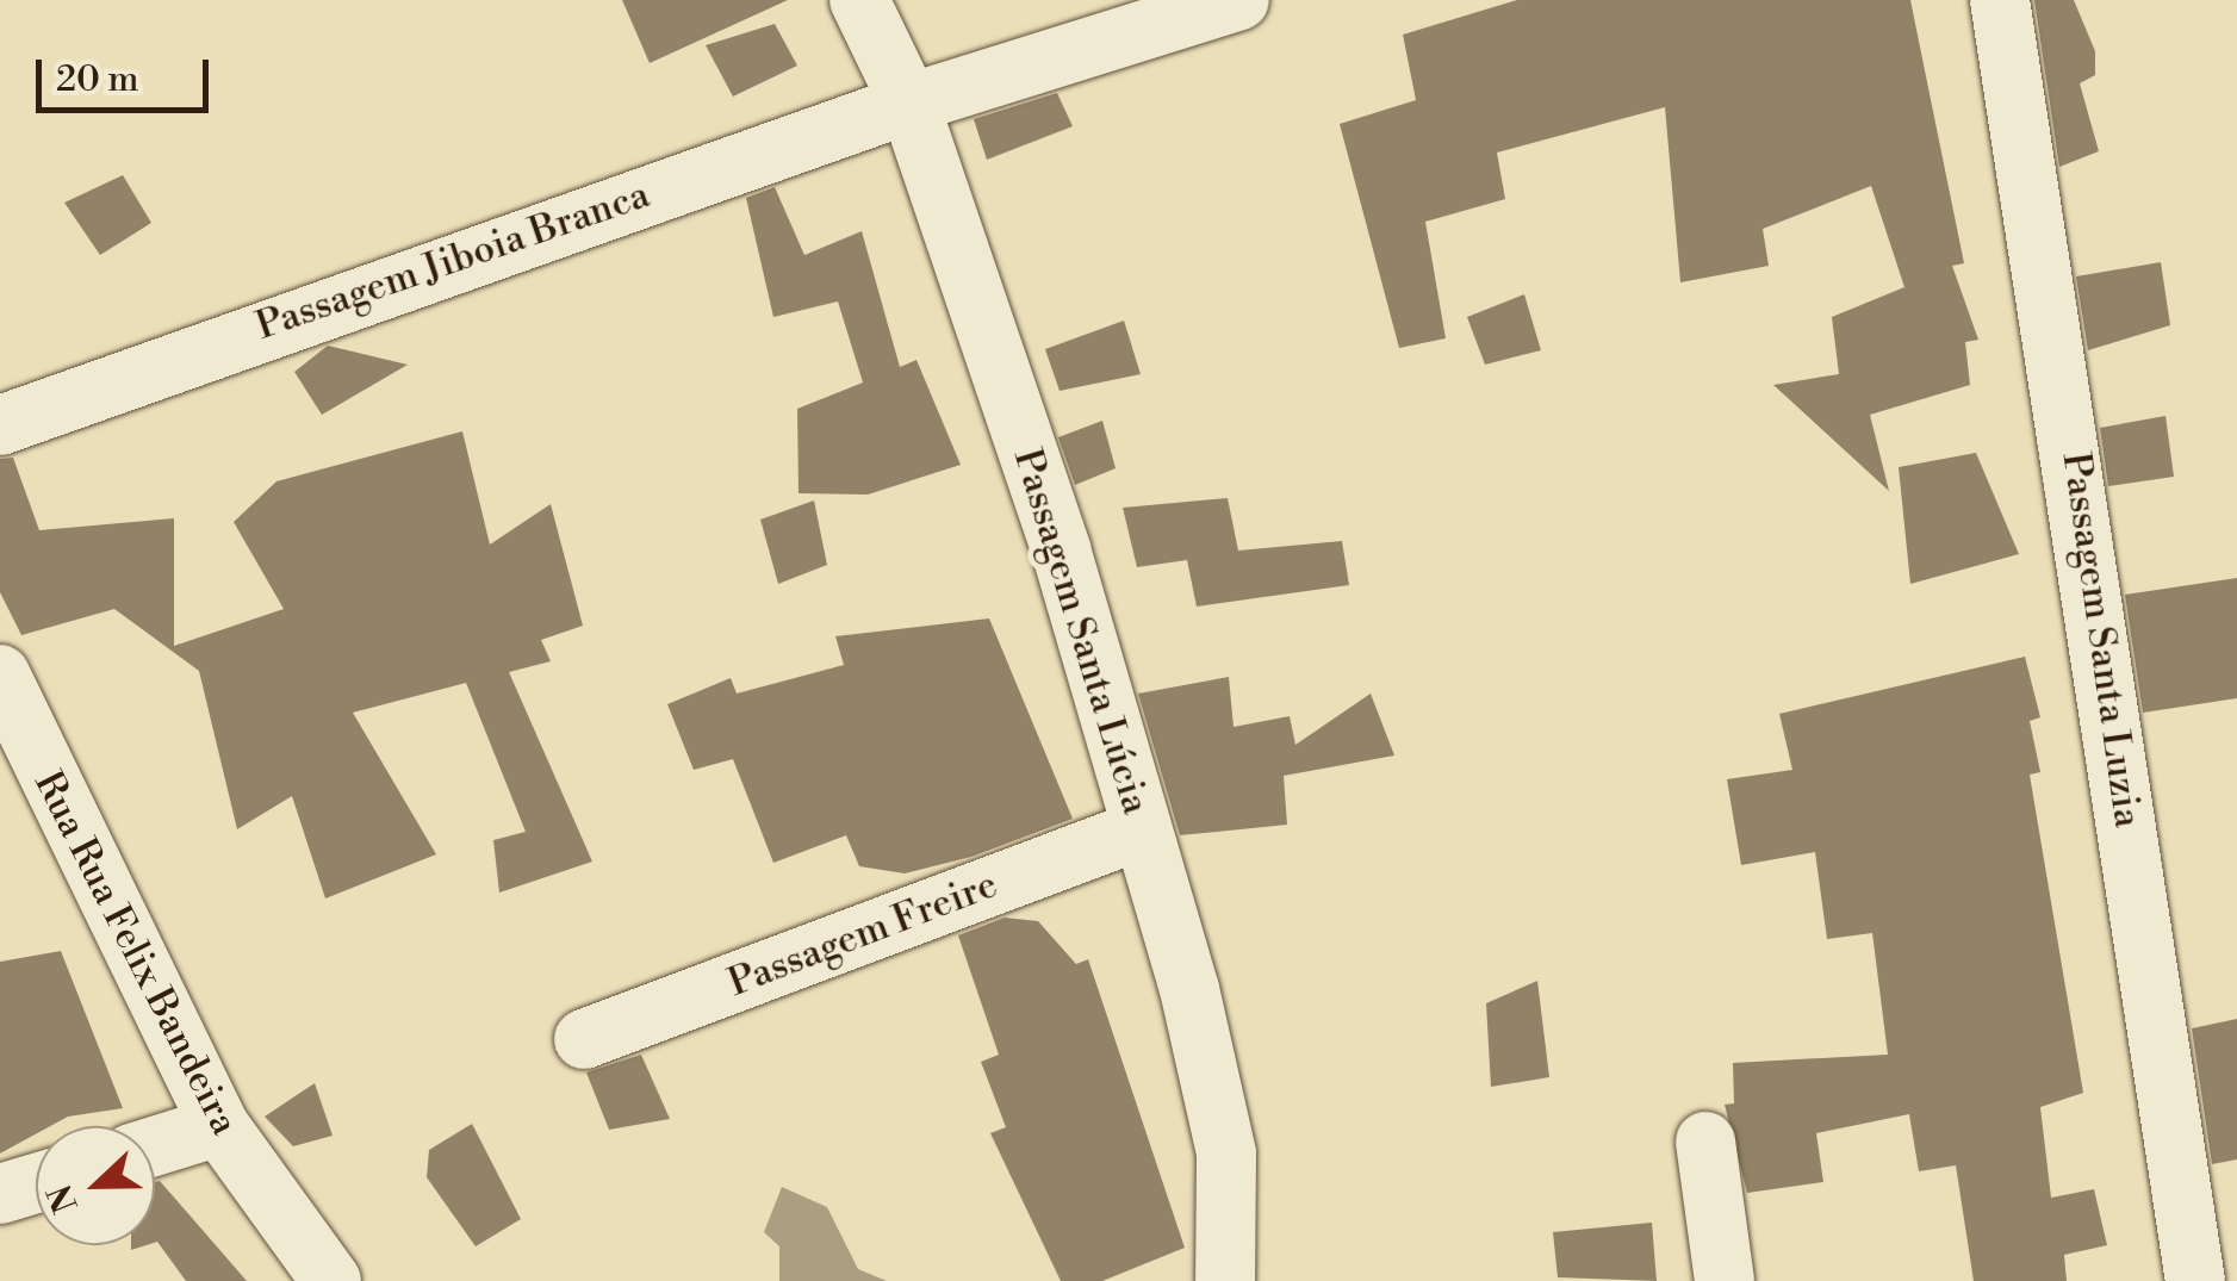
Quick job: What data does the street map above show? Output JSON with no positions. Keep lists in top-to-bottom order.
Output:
{
  "streets": {
    "street": [
      "Passagem Jiboia Branca",
      "Passagem Santa Lúcia",
      "Passagem Santa Luzia",
      "Passagem Freire",
      "Rua Rua Felix Bandeira"
    ]
  },
  "crossings": [
    ["Passagem Jiboia Branca", "Passagem Santa Lúcia"],
    ["Passagem Santa Lúcia", "Passagem Freire"]
  ],
  "scale_bar": "20 m",
  "north": "left"
}
